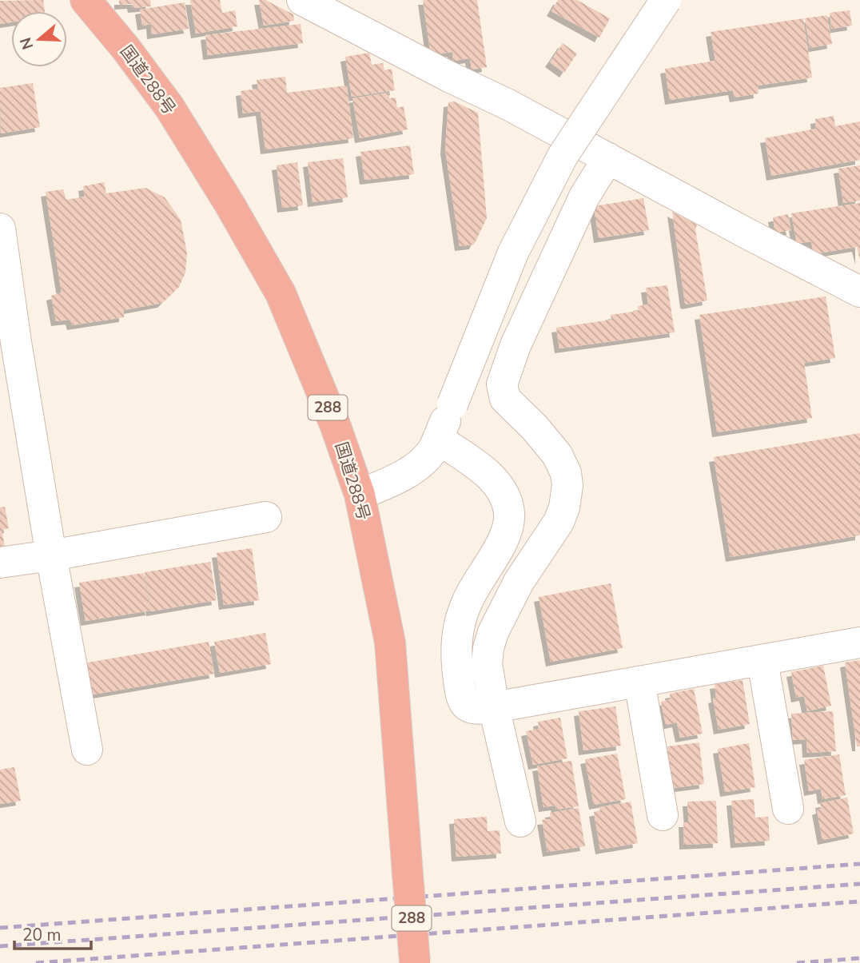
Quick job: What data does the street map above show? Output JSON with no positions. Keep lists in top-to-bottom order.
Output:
{
  "streets": {
    "highway": ["国道288号", "288"]
  },
  "scale_bar": "20 m",
  "north": "left"
}
